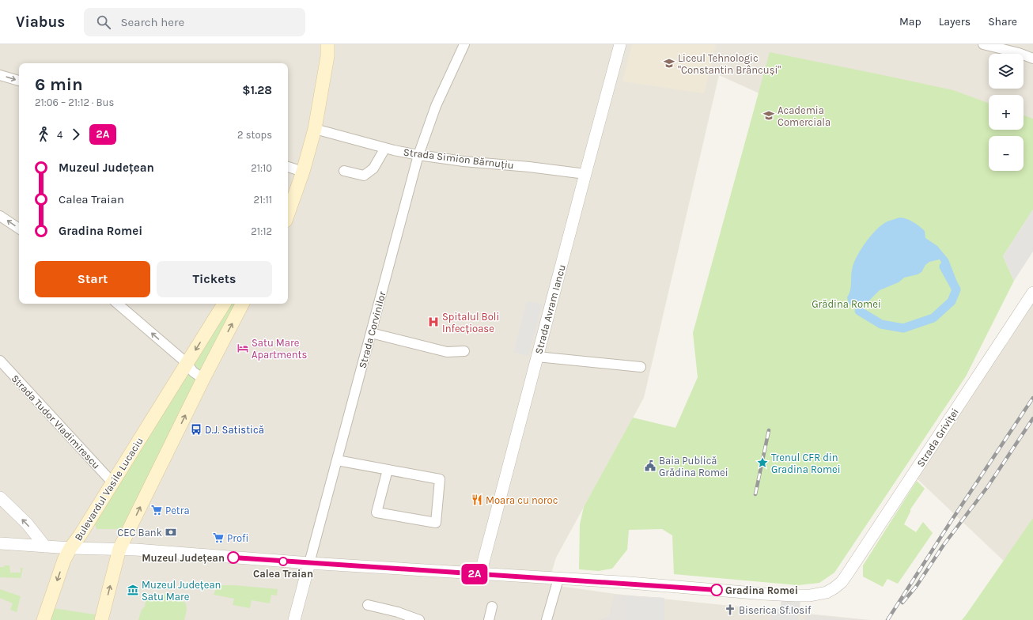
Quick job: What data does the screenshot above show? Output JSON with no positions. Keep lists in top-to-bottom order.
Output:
{
  "streets": {
    "main road": ["Bulevardul Vasile Lucaciu"],
    "street": [
      "Strada Simion Bărnuțiu",
      "Strada Avram Iancu",
      "Strada Corvinilor",
      "Strada Tudor Vladimirescu",
      "Strada Griviței"
    ]
  },
  "crossings": [
    ["Strada Simion Bărnuțiu", "Strada Avram Iancu"],
    ["Strada Simion Bărnuțiu", "Strada Corvinilor"],
    ["Strada Tudor Vladimirescu", "Bulevardul Vasile Lucaciu"]
  ],
  "parks": ["Grădina Romei"],
  "places": {
    "school or university": ["Liceul Tehnologic \"Constantin Brâncuși\"", "Academia Comerciala"],
    "hospital": ["Spitalul Boli Infecțioase"],
    "hotel": ["Satu Mare Apartments"],
    "bus stop": ["D.J. Satistică"],
    "place": ["Trenul CFR din Gradina Romei"],
    "public building": ["Baia Publică Grădina Romei"],
    "restaurant": ["Moara cu noroc"],
    "supermarket": ["Petra", "Profi"],
    "bank": ["CEC Bank"],
    "other": ["Muzeul Județean", "Calea Traian", "Gradina Romei"],
    "museum": ["Muzeul Județean Satu Mare"],
    "church": ["Biserica Sf.Iosif"]
  },
  "lines": ["bus line 2A"],
  "page": {
    "header": "Viabus",
    "search": "Search here",
    "nav": ["Map", "Layers", "Share"],
    "on_map": "2A",
    "map_buttons": ["+", "−"],
    "heading": ["6 min", "21:06 – 21:12 · Bus", "$1.28"],
    "legs": ["4", "2A", "2 stops"],
    "list": [
      {
        "name": "Muzeul Județean",
        "value": "21:10"
      },
      {
        "name": "Calea Traian",
        "value": "21:11"
      },
      {
        "name": "Gradina Romei",
        "value": "21:12"
      }
    ],
    "buttons": ["Start", "Tickets"]
  }
}
